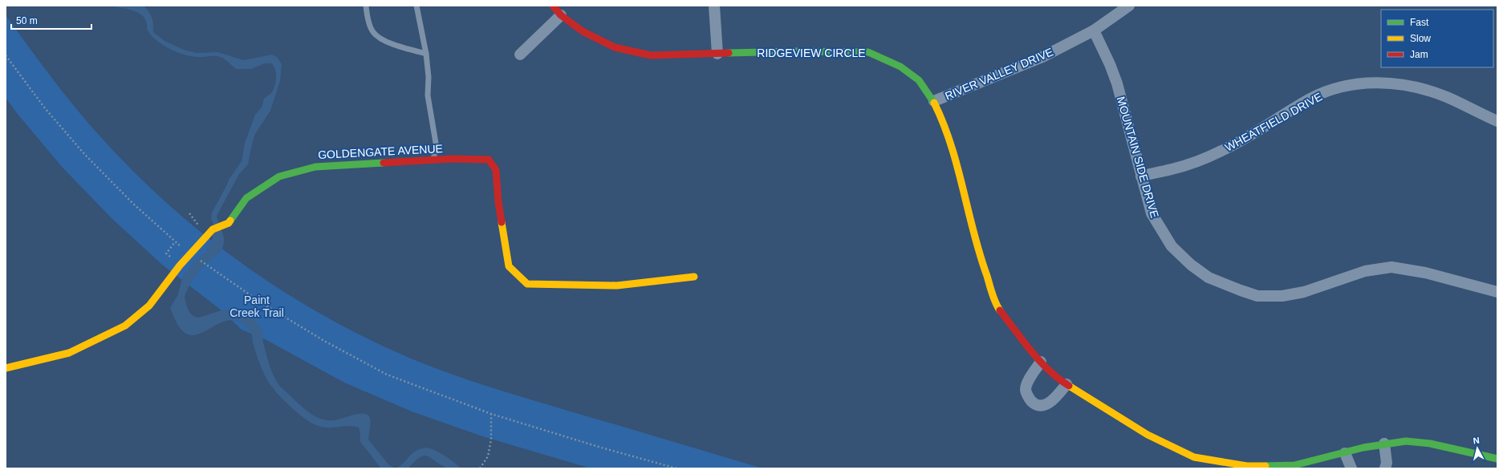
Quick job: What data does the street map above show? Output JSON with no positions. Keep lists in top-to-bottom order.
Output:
{
  "streets": {
    "street": [
      "RIDGEVIEW CIRCLE",
      "RIVER VALLEY DRIVE",
      "WHEATFIELD DRIVE",
      "GOLDENGATE AVENUE",
      "MOUNTAIN SIDE DRIVE"
    ]
  },
  "crossings": [
    ["RIDGEVIEW CIRCLE", "RIVER VALLEY DRIVE"],
    ["RIVER VALLEY DRIVE", "MOUNTAIN SIDE DRIVE"],
    ["WHEATFIELD DRIVE", "MOUNTAIN SIDE DRIVE"]
  ],
  "parks": ["Paint Creek Trail"],
  "legend": ["Fast", "Slow", "Jam"],
  "scale_bar": "50 m",
  "north": "top"
}
